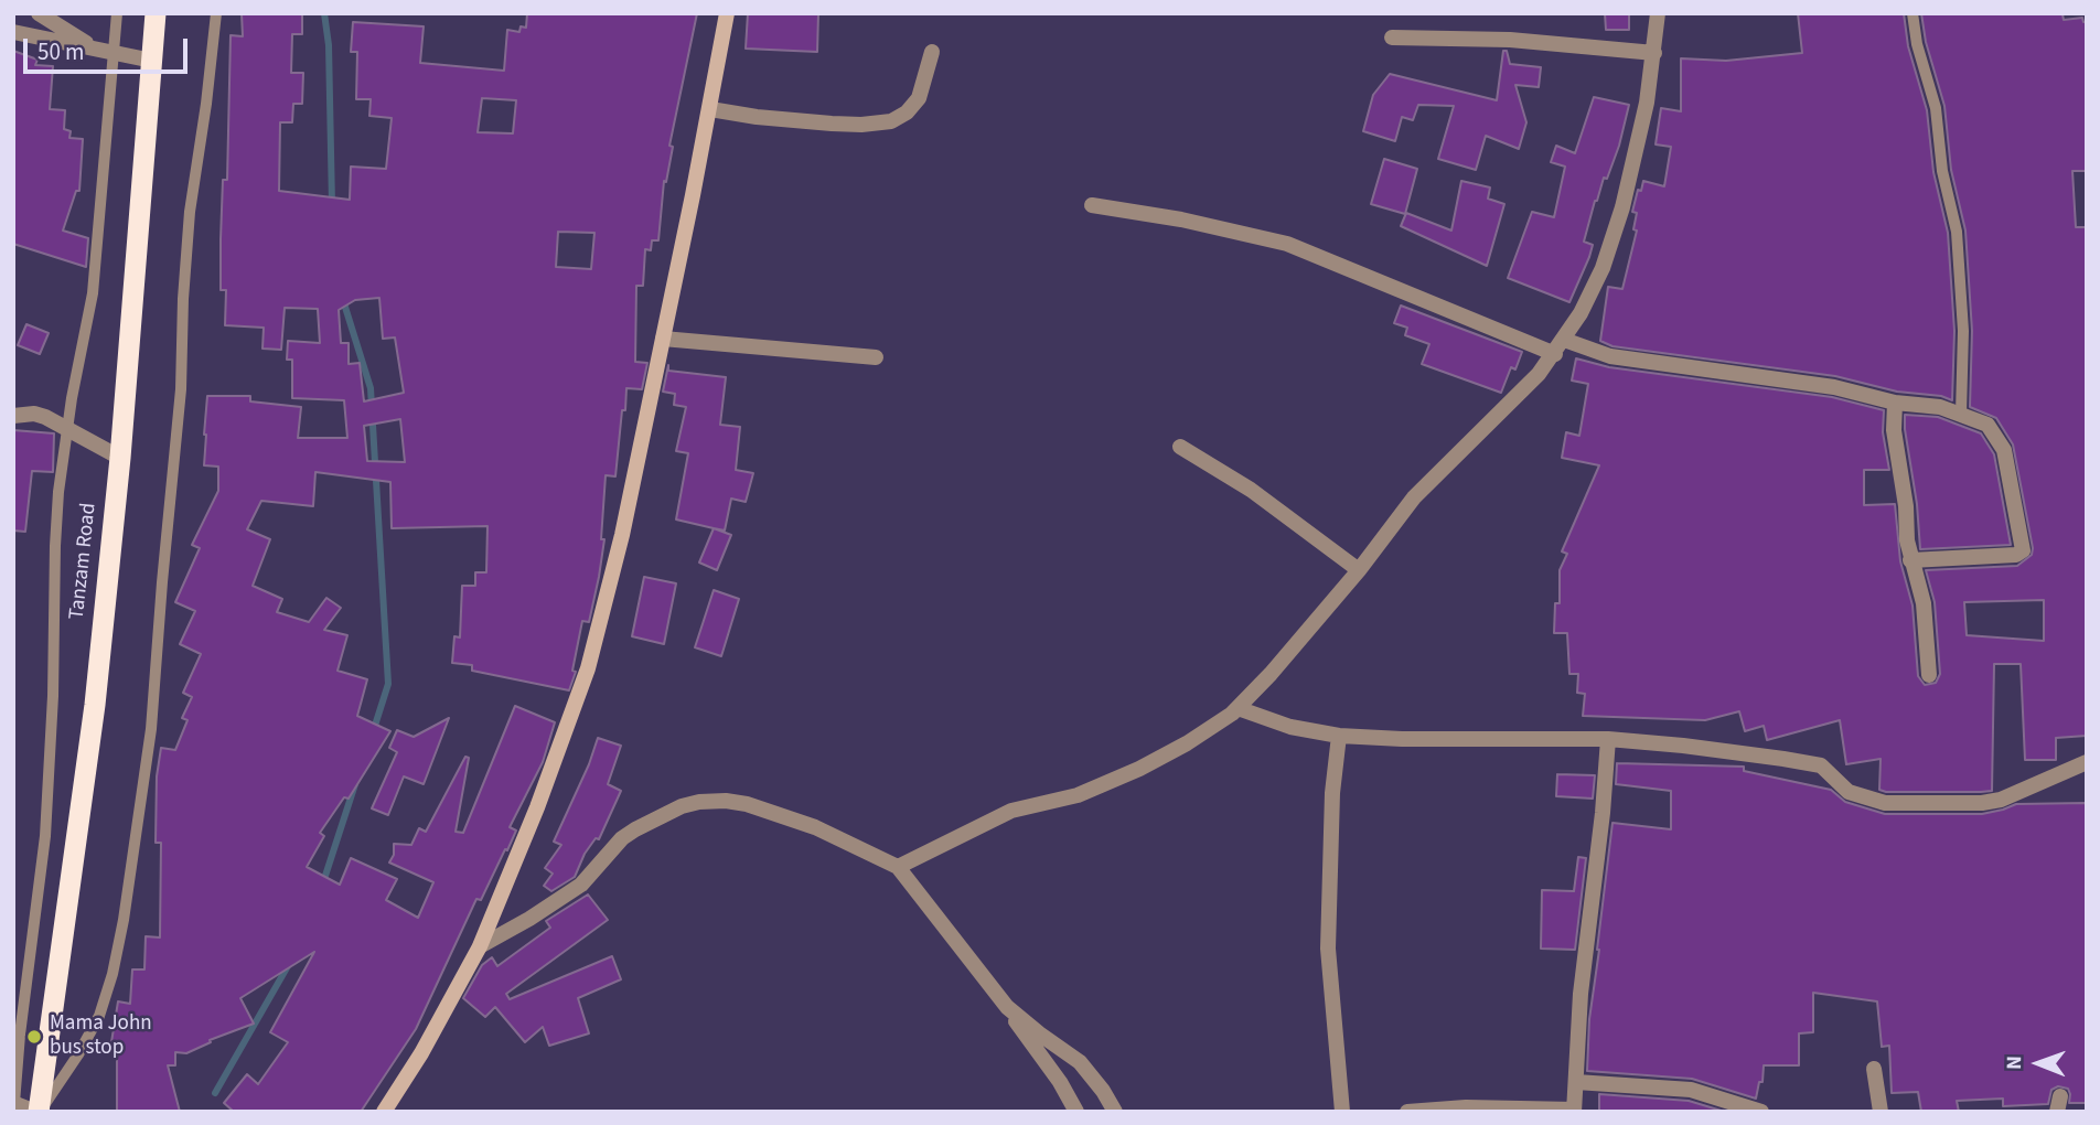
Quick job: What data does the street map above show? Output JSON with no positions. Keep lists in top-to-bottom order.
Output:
{
  "streets": {
    "highway": ["Tanzam Road"]
  },
  "places": ["Mama John bus stop"],
  "scale_bar": "50 m",
  "north": "left"
}
